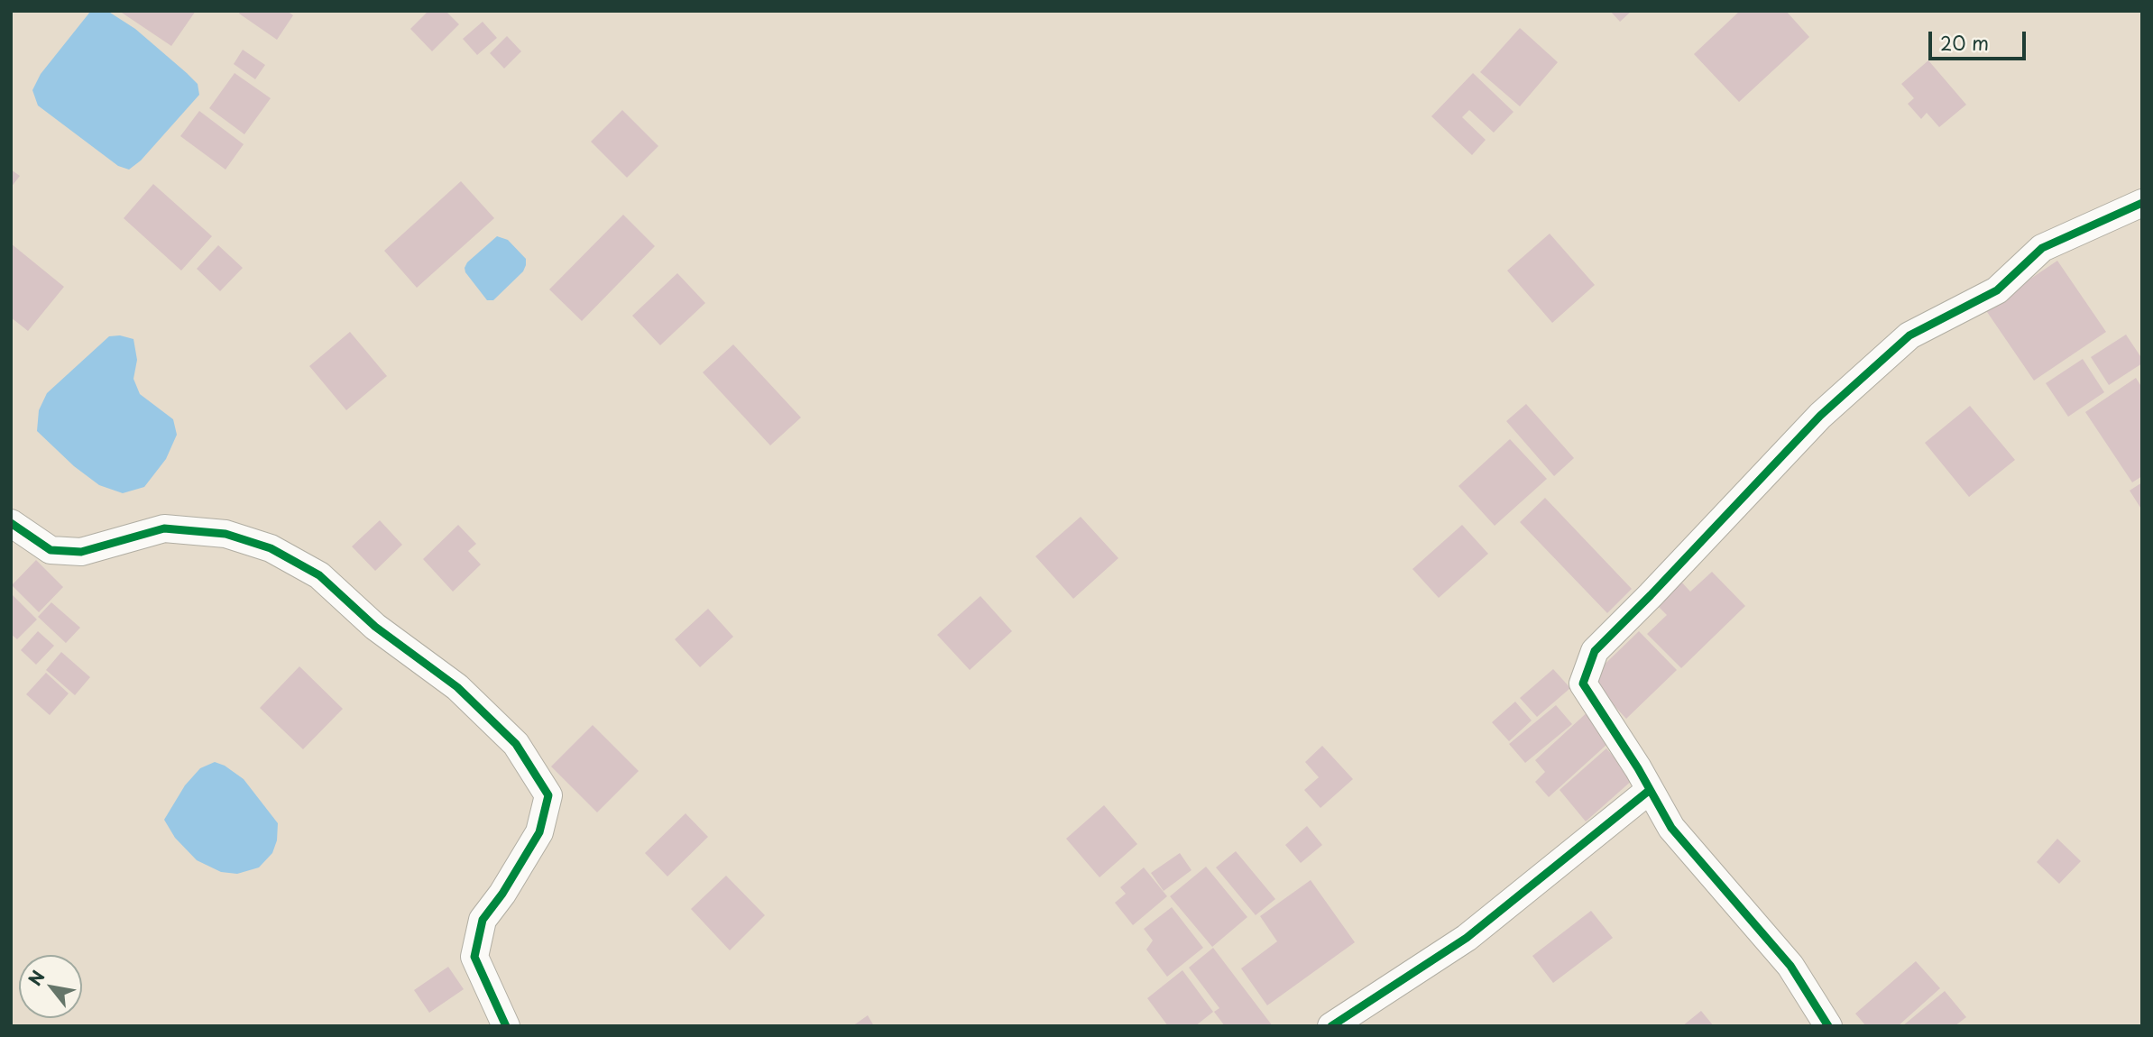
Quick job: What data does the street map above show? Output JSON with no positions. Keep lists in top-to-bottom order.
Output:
{
  "scale_bar": "20 m",
  "north": "top left"
}
